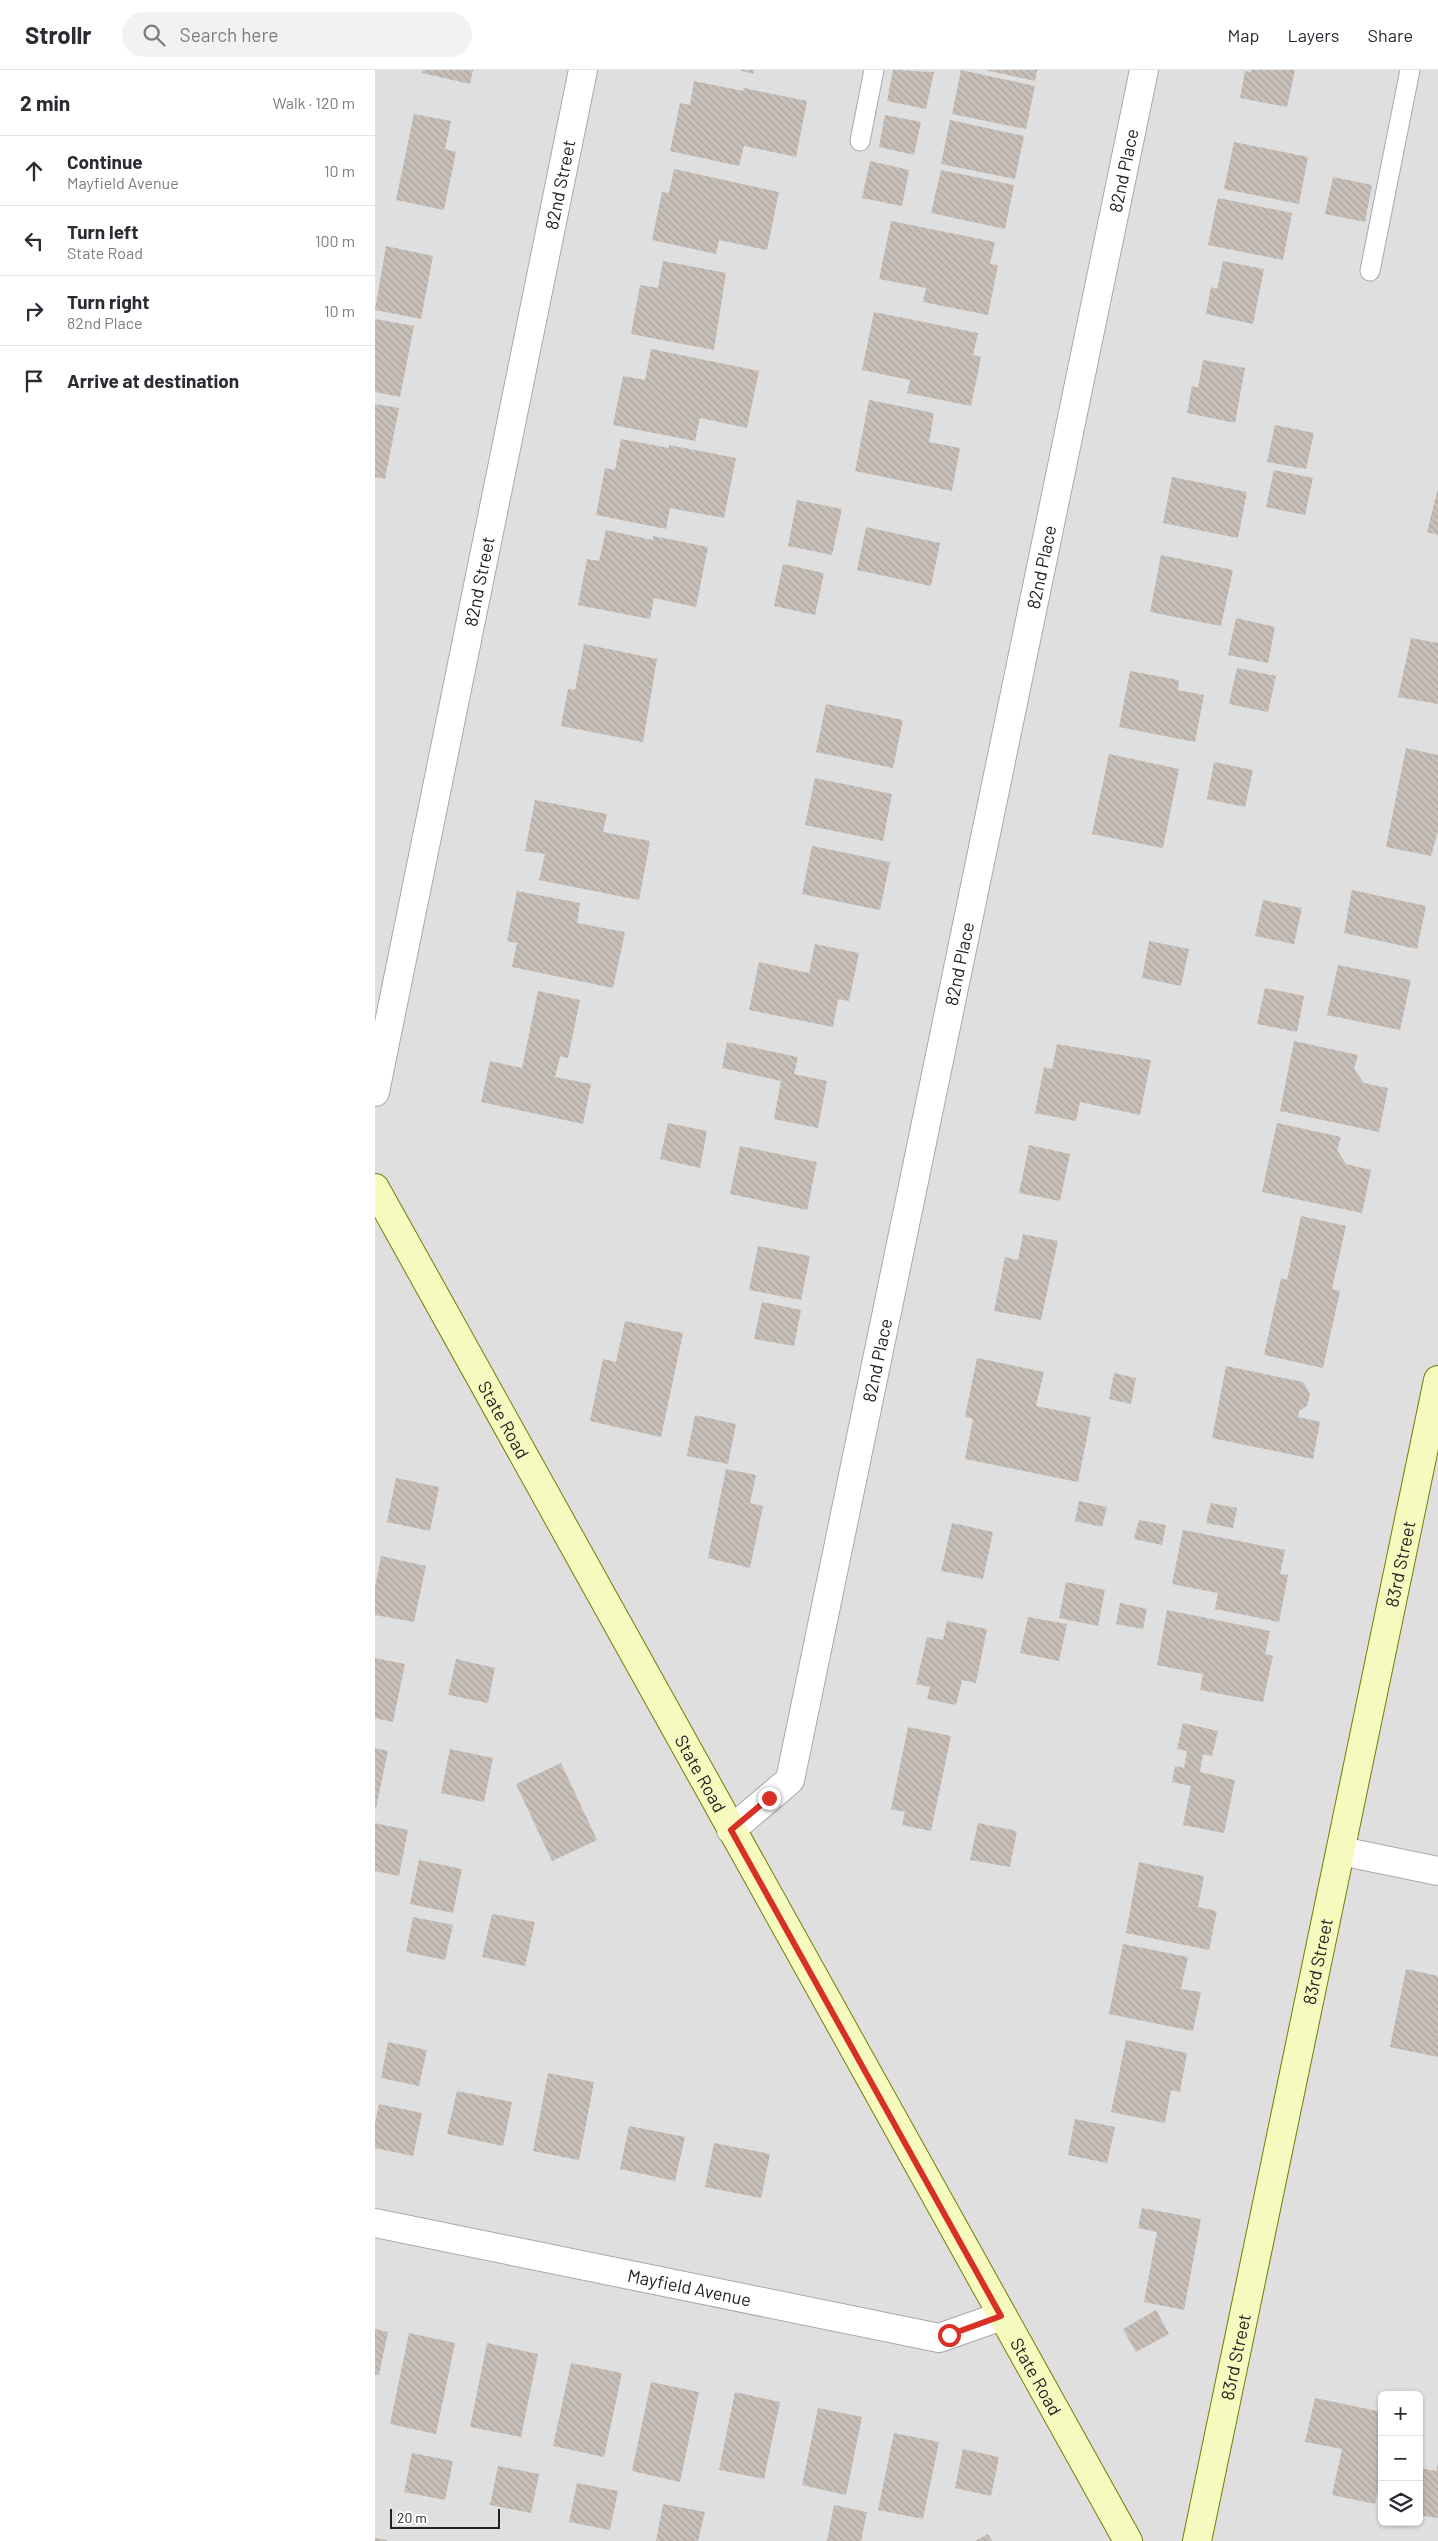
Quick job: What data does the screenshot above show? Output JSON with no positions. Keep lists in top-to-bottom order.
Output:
{
  "streets": {
    "street": [
      "82nd Place",
      "82nd Street",
      "State Road",
      "83rd Street",
      "Mayfield Avenue"
    ]
  },
  "crossings": [
    ["82nd Place", "State Road"],
    ["State Road", "Mayfield Avenue"]
  ],
  "scale_bar": "20 m",
  "page": {
    "header": "Strollr",
    "search": "Search here",
    "nav": ["Map", "Layers", "Share"],
    "heading": ["2 min", "Walk · 120 m"],
    "list": [
      ["Continue", "Mayfield Avenue", "10 m"],
      ["Turn left", "State Road", "100 m"],
      ["Turn right", "82nd Place", "10 m"],
      "Arrive at destination"
    ],
    "map_buttons": ["+", "−"],
    "scale": "20 m"
  }
}
